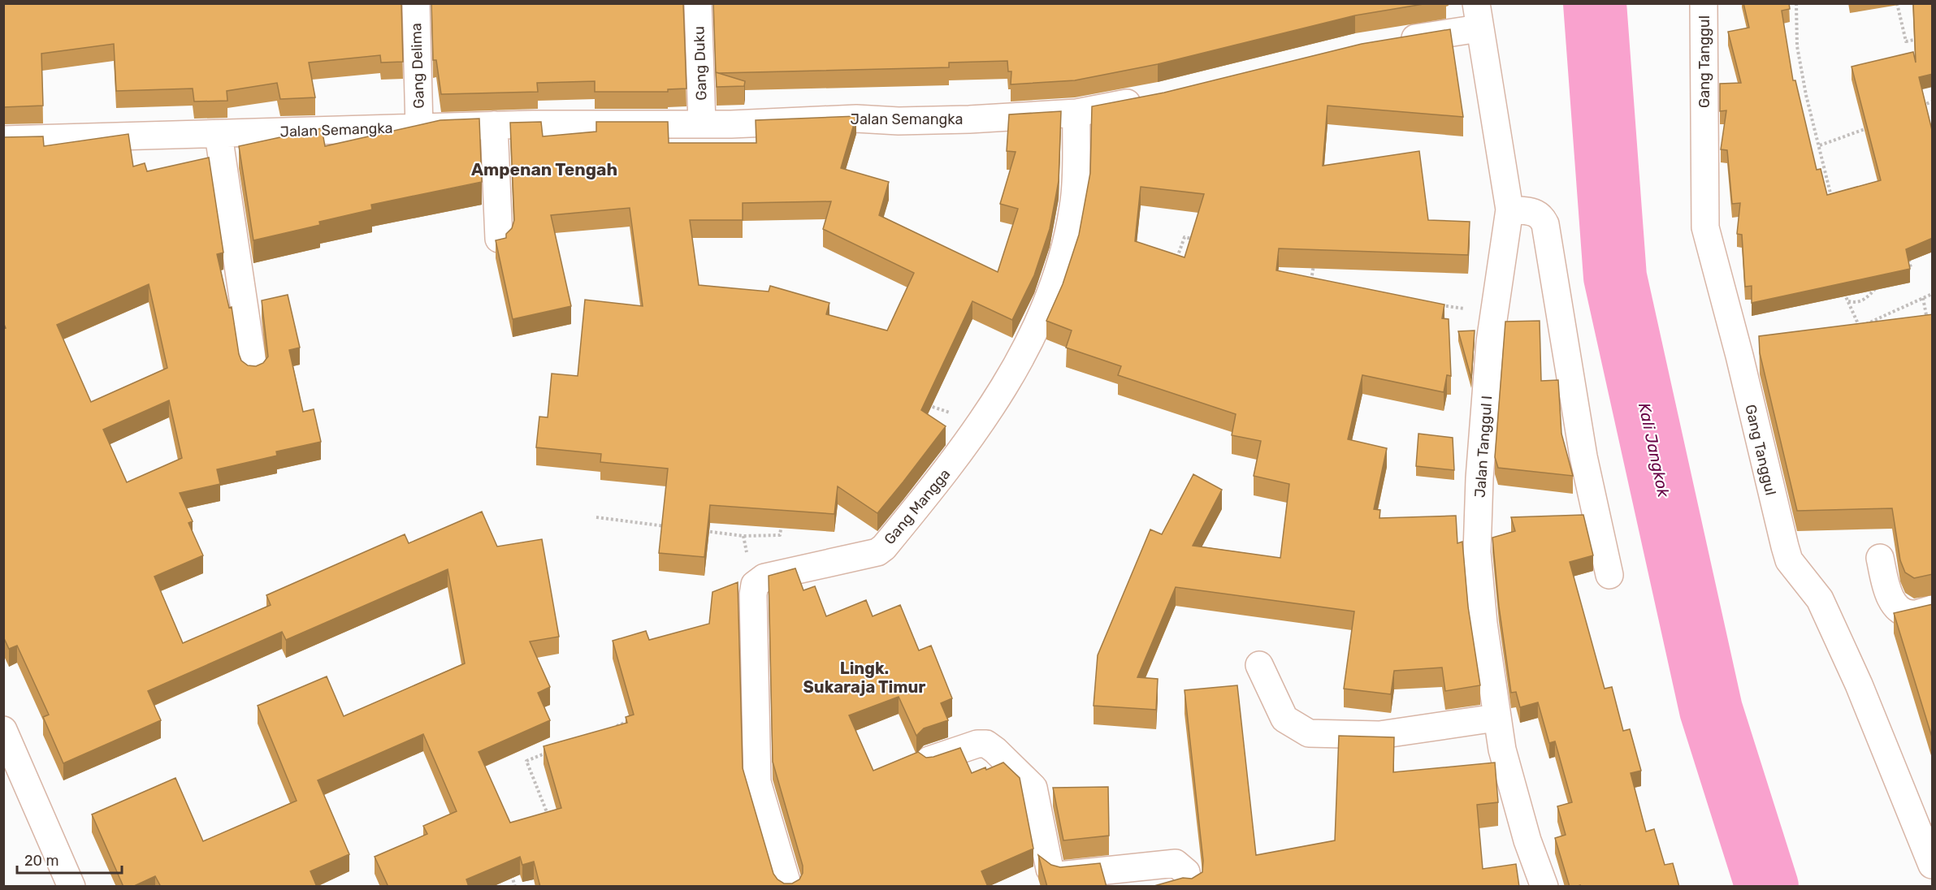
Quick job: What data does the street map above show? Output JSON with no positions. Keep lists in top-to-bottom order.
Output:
{
  "streets": {
    "street": [
      "Gang Tanggul",
      "Gang Duku",
      "Gang Delima",
      "Jalan Semangka",
      "Jalan Tanggul I",
      "Gang Mangga"
    ]
  },
  "crossings": [
    ["Gang Duku", "Jalan Semangka"],
    ["Gang Delima", "Jalan Semangka"],
    ["Jalan Semangka", "Gang Mangga"]
  ],
  "districts": ["Ampenan Tengah", "Lingk. Sukaraja Timur"],
  "water": ["Kali Jangkok"],
  "scale_bar": "20 m"
}
